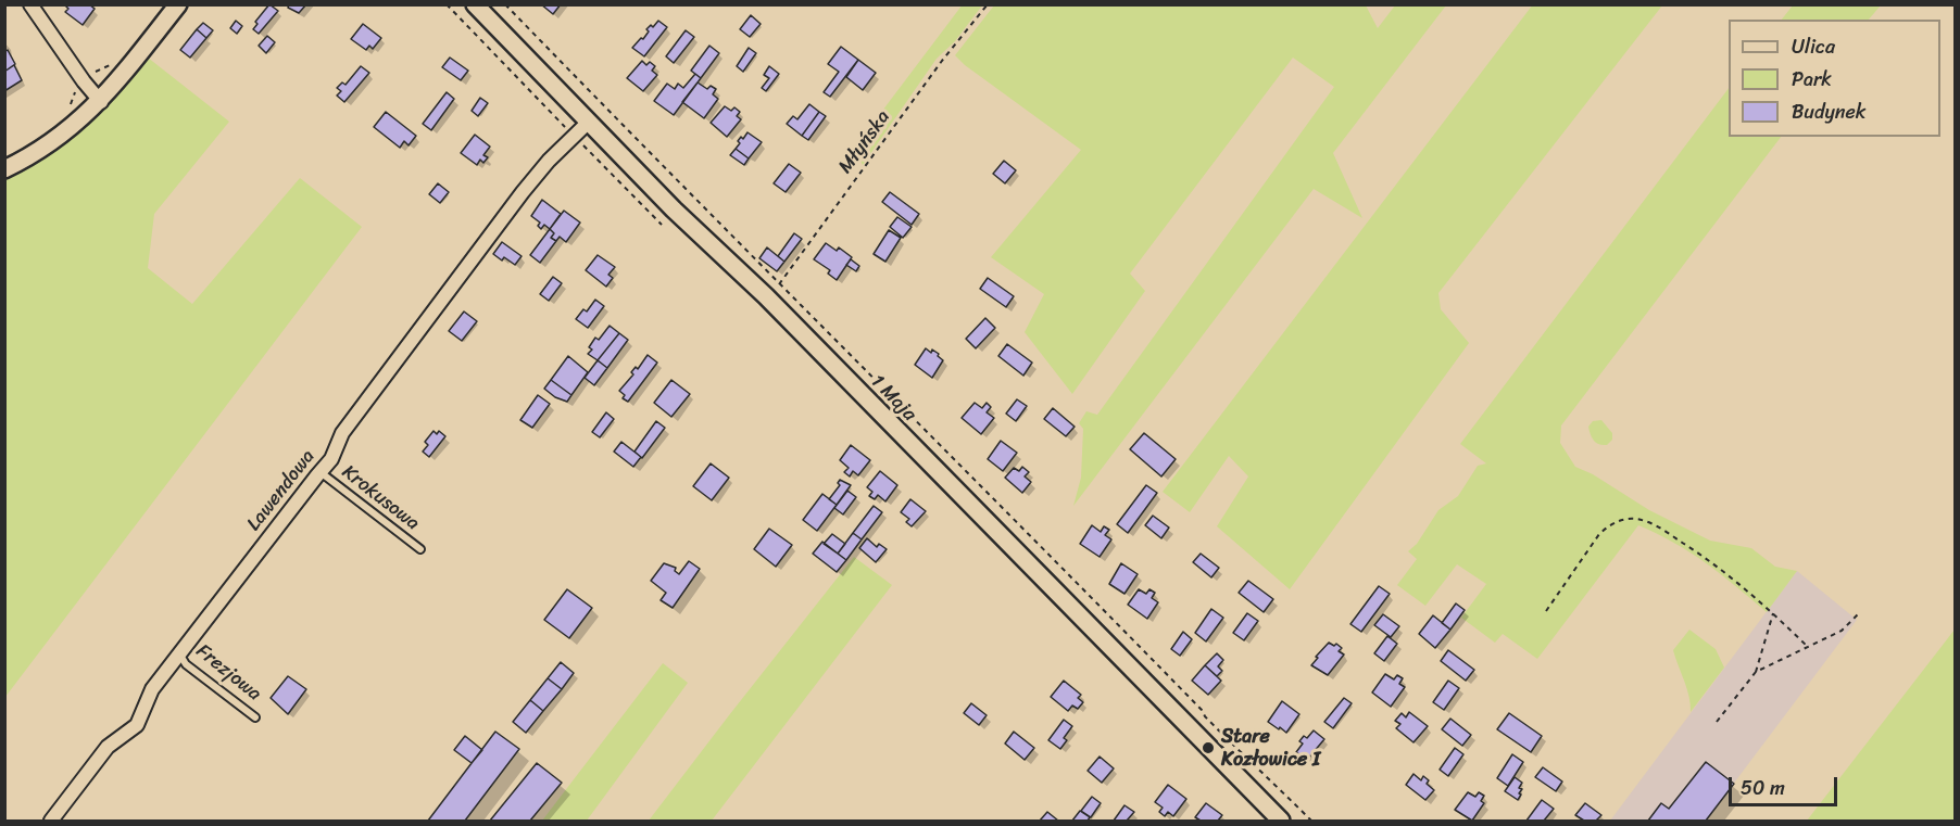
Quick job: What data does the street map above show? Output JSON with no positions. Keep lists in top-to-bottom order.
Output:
{
  "streets": {
    "street": ["1 Maja", "Lawendowa"],
    "lane": ["Krokusowa", "Frezjowa"],
    "path": ["Młyńska"]
  },
  "crossings": [
    ["Młyńska", "1 Maja"],
    ["1 Maja", "Lawendowa"],
    ["Lawendowa", "Krokusowa"],
    ["Lawendowa", "Frezjowa"]
  ],
  "places": ["Stare Kozłowice I"],
  "legend": ["Ulica", "Park", "Budynek"],
  "scale_bar": "50 m"
}
